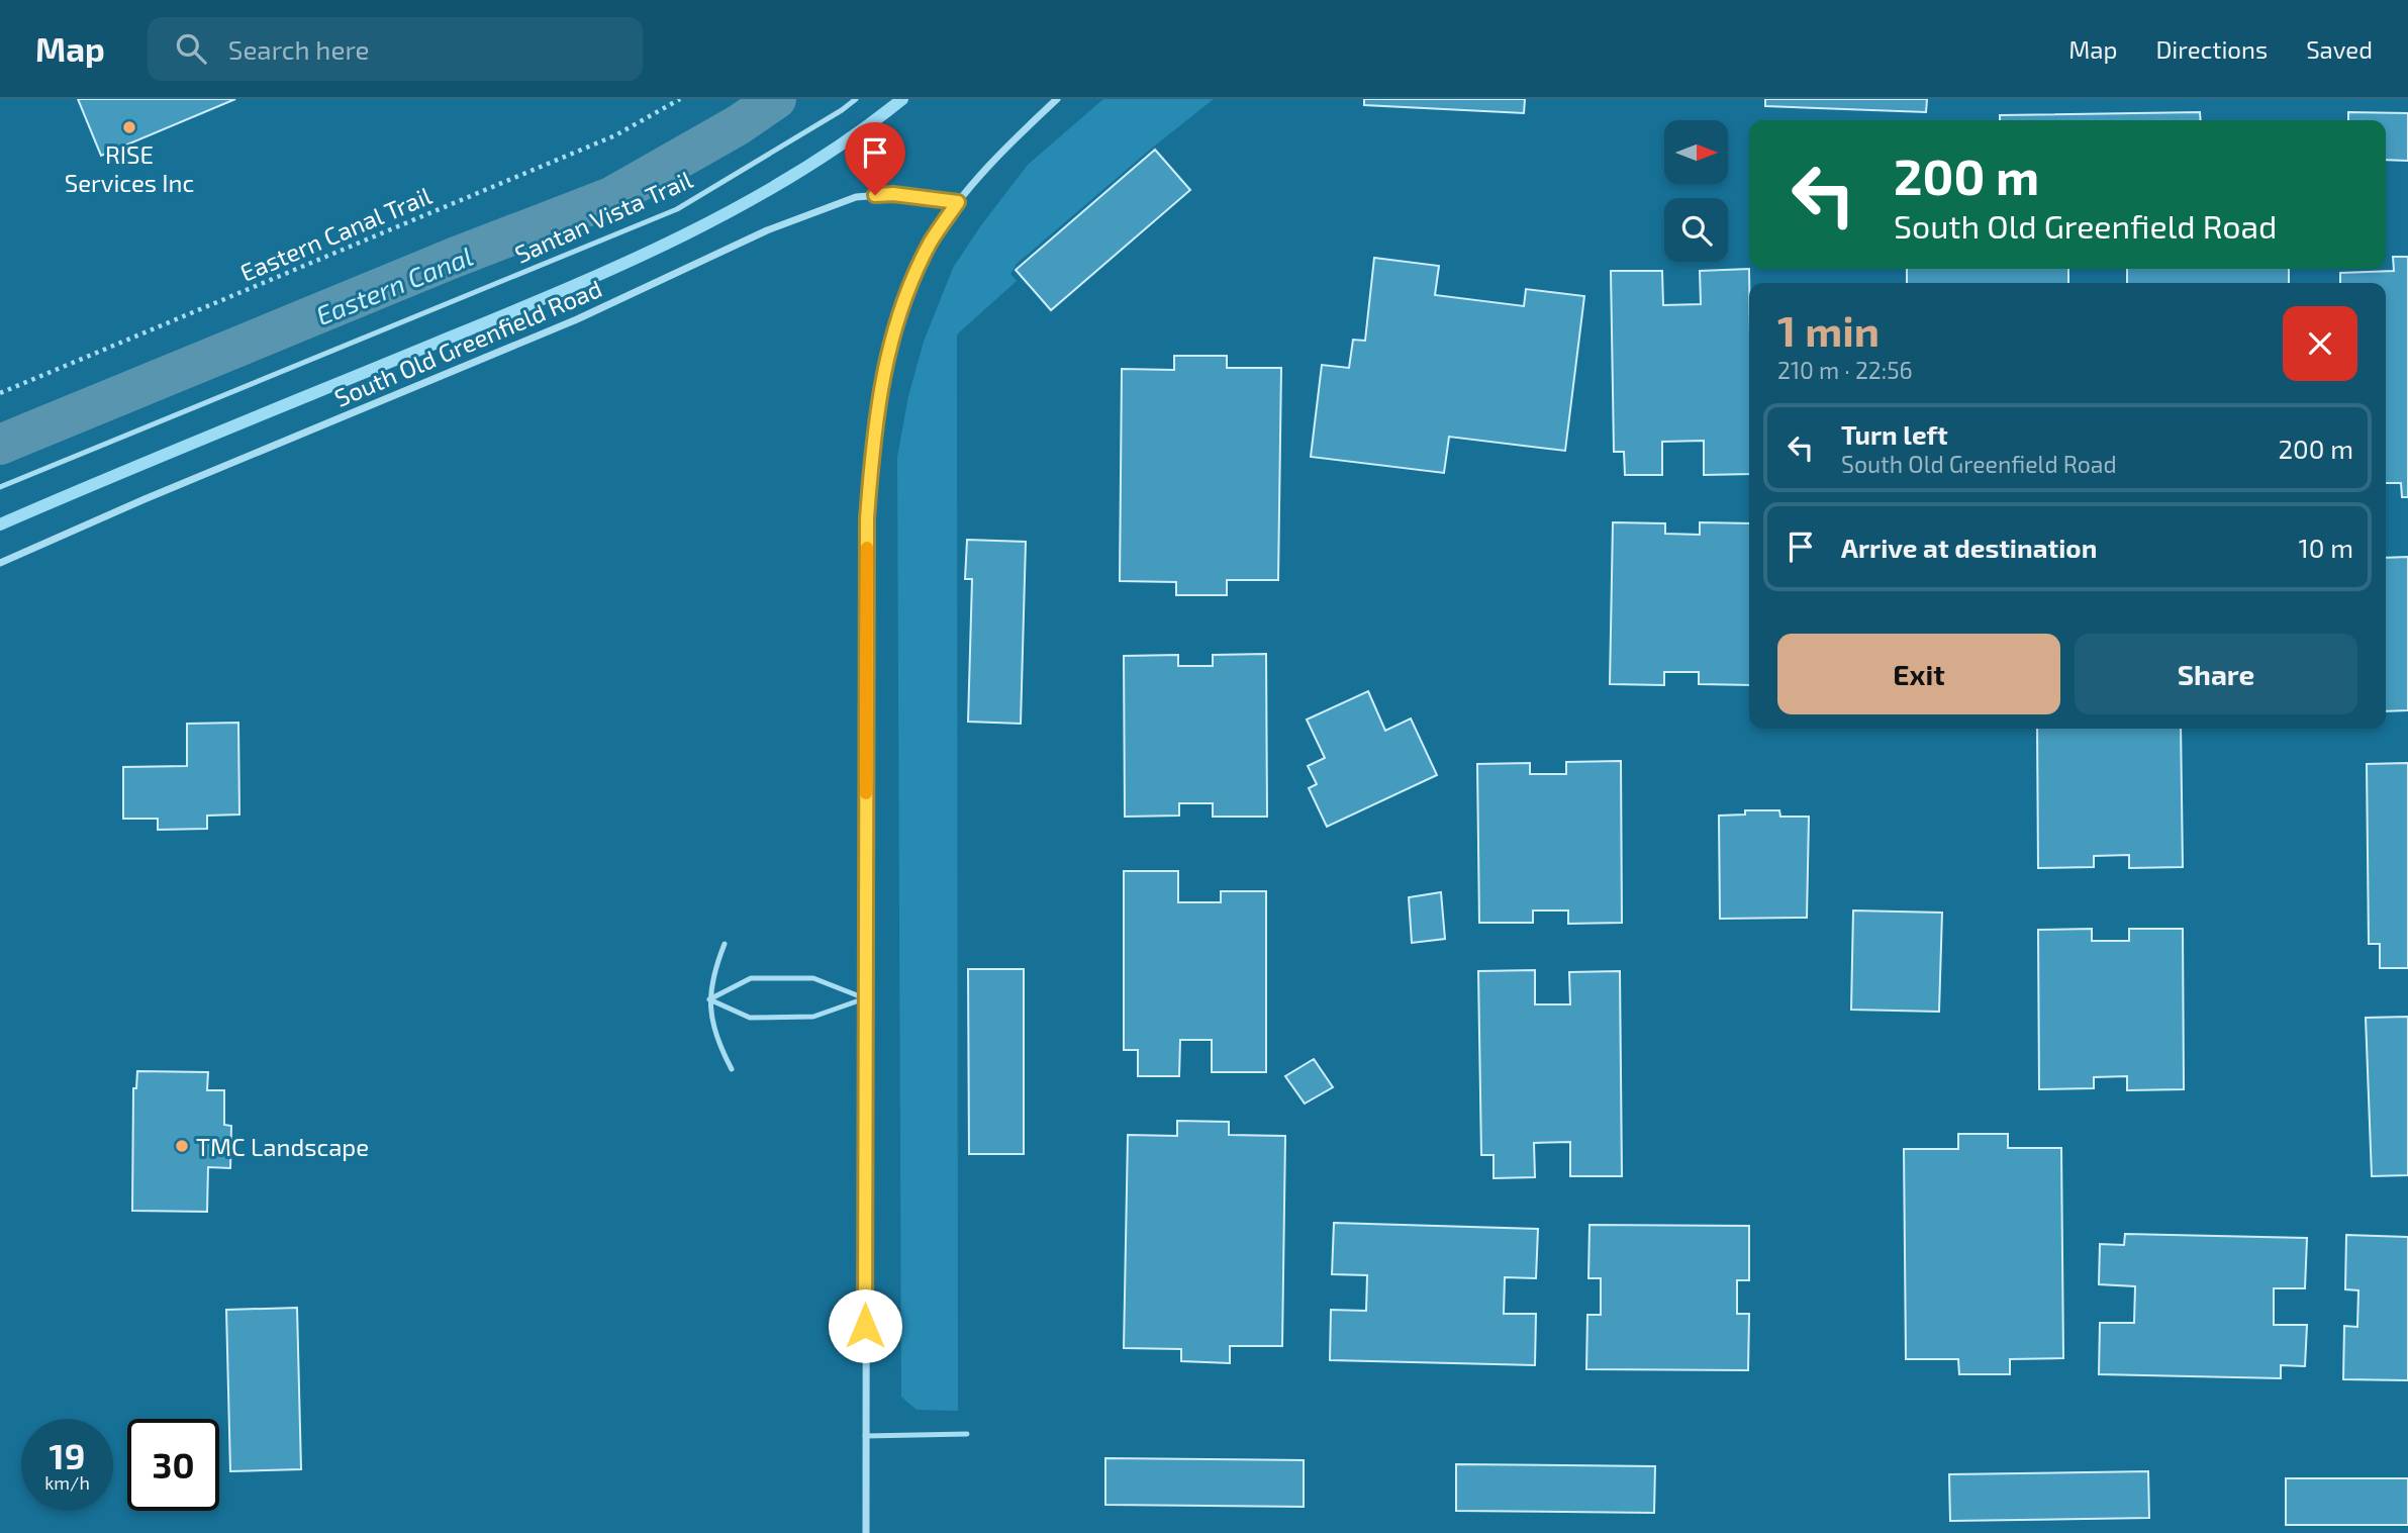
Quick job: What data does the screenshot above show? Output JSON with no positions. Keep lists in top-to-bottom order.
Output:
{
  "streets": {
    "street": ["South Old Greenfield Road"],
    "lane": ["Santan Vista Trail"],
    "path": ["Eastern Canal Trail"]
  },
  "water": ["Eastern Canal"],
  "places": ["RISE Services Inc", "TMC Landscape"],
  "north": "right",
  "page": {
    "header": "Map",
    "search": "Search here",
    "nav": ["Map", "Directions", "Saved"],
    "turn": ["200 m", "South Old Greenfield Road"],
    "heading": ["1 min", "210 m · 22:56"],
    "list": [
      {
        "name": "Turn left",
        "note": "South Old Greenfield Road",
        "value": "200 m"
      },
      {
        "name": "Arrive at destination",
        "value": "10 m"
      }
    ],
    "buttons": ["Exit", "Share"],
    "speed": "19 km/h",
    "limit": "30"
  }
}
